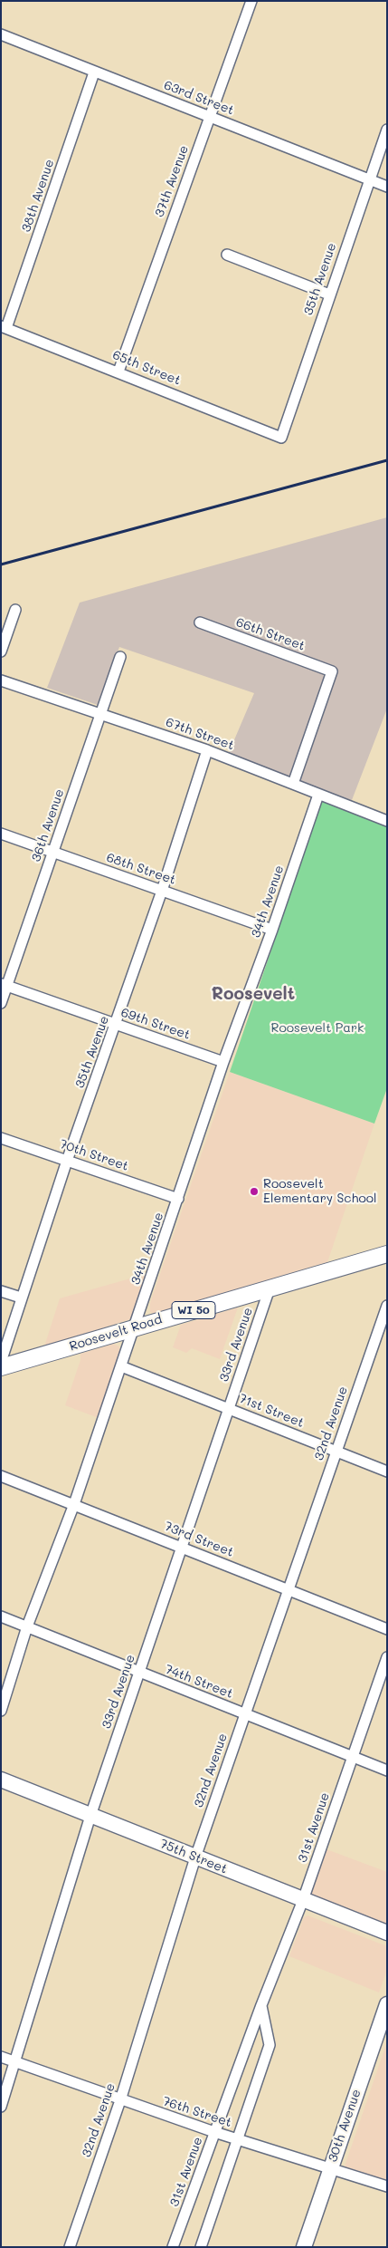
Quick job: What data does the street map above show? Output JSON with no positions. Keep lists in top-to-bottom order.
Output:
{
  "streets": {
    "main road": ["WI 50", "Roosevelt Road"],
    "street": [
      "63rd Street",
      "37th Avenue",
      "38th Avenue",
      "35th Avenue",
      "65th Street",
      "66th Street",
      "67th Street",
      "36th Avenue",
      "68th Street",
      "34th Avenue",
      "69th Street",
      "70th Street",
      "33rd Avenue",
      "71st Street",
      "32nd Avenue",
      "73rd Street",
      "74th Street",
      "31st Avenue",
      "75th Street",
      "76th Street",
      "30th Avenue"
    ]
  },
  "crossings": [
    ["63rd Street", "37th Avenue"],
    ["63rd Street", "38th Avenue"],
    ["63rd Street", "35th Avenue"],
    ["37th Avenue", "65th Street"],
    ["38th Avenue", "65th Street"],
    ["35th Avenue", "65th Street"],
    ["35th Avenue", "67th Street"],
    ["35th Avenue", "68th Street"],
    ["35th Avenue", "69th Street"],
    ["35th Avenue", "70th Street"],
    ["66th Street", "67th Street"],
    ["67th Street", "36th Avenue"],
    ["67th Street", "34th Avenue"],
    ["36th Avenue", "68th Street"],
    ["36th Avenue", "69th Street"],
    ["68th Street", "34th Avenue"],
    ["34th Avenue", "69th Street"],
    ["34th Avenue", "70th Street"],
    ["34th Avenue", "Roosevelt Road"],
    ["34th Avenue", "71st Street"],
    ["34th Avenue", "73rd Street"],
    ["34th Avenue", "74th Street"],
    ["Roosevelt Road", "33rd Avenue"],
    ["33rd Avenue", "71st Street"],
    ["33rd Avenue", "73rd Street"],
    ["33rd Avenue", "74th Street"],
    ["33rd Avenue", "75th Street"],
    ["33rd Avenue", "76th Street"],
    ["71st Street", "32nd Avenue"],
    ["32nd Avenue", "73rd Street"],
    ["32nd Avenue", "74th Street"],
    ["32nd Avenue", "75th Street"],
    ["32nd Avenue", "76th Street"],
    ["74th Street", "31st Avenue"],
    ["31st Avenue", "75th Street"],
    ["31st Avenue", "76th Street"],
    ["76th Street", "30th Avenue"]
  ],
  "districts": ["Roosevelt"],
  "parks": ["Roosevelt Park"],
  "places": ["Roosevelt Elementary School"]
}
